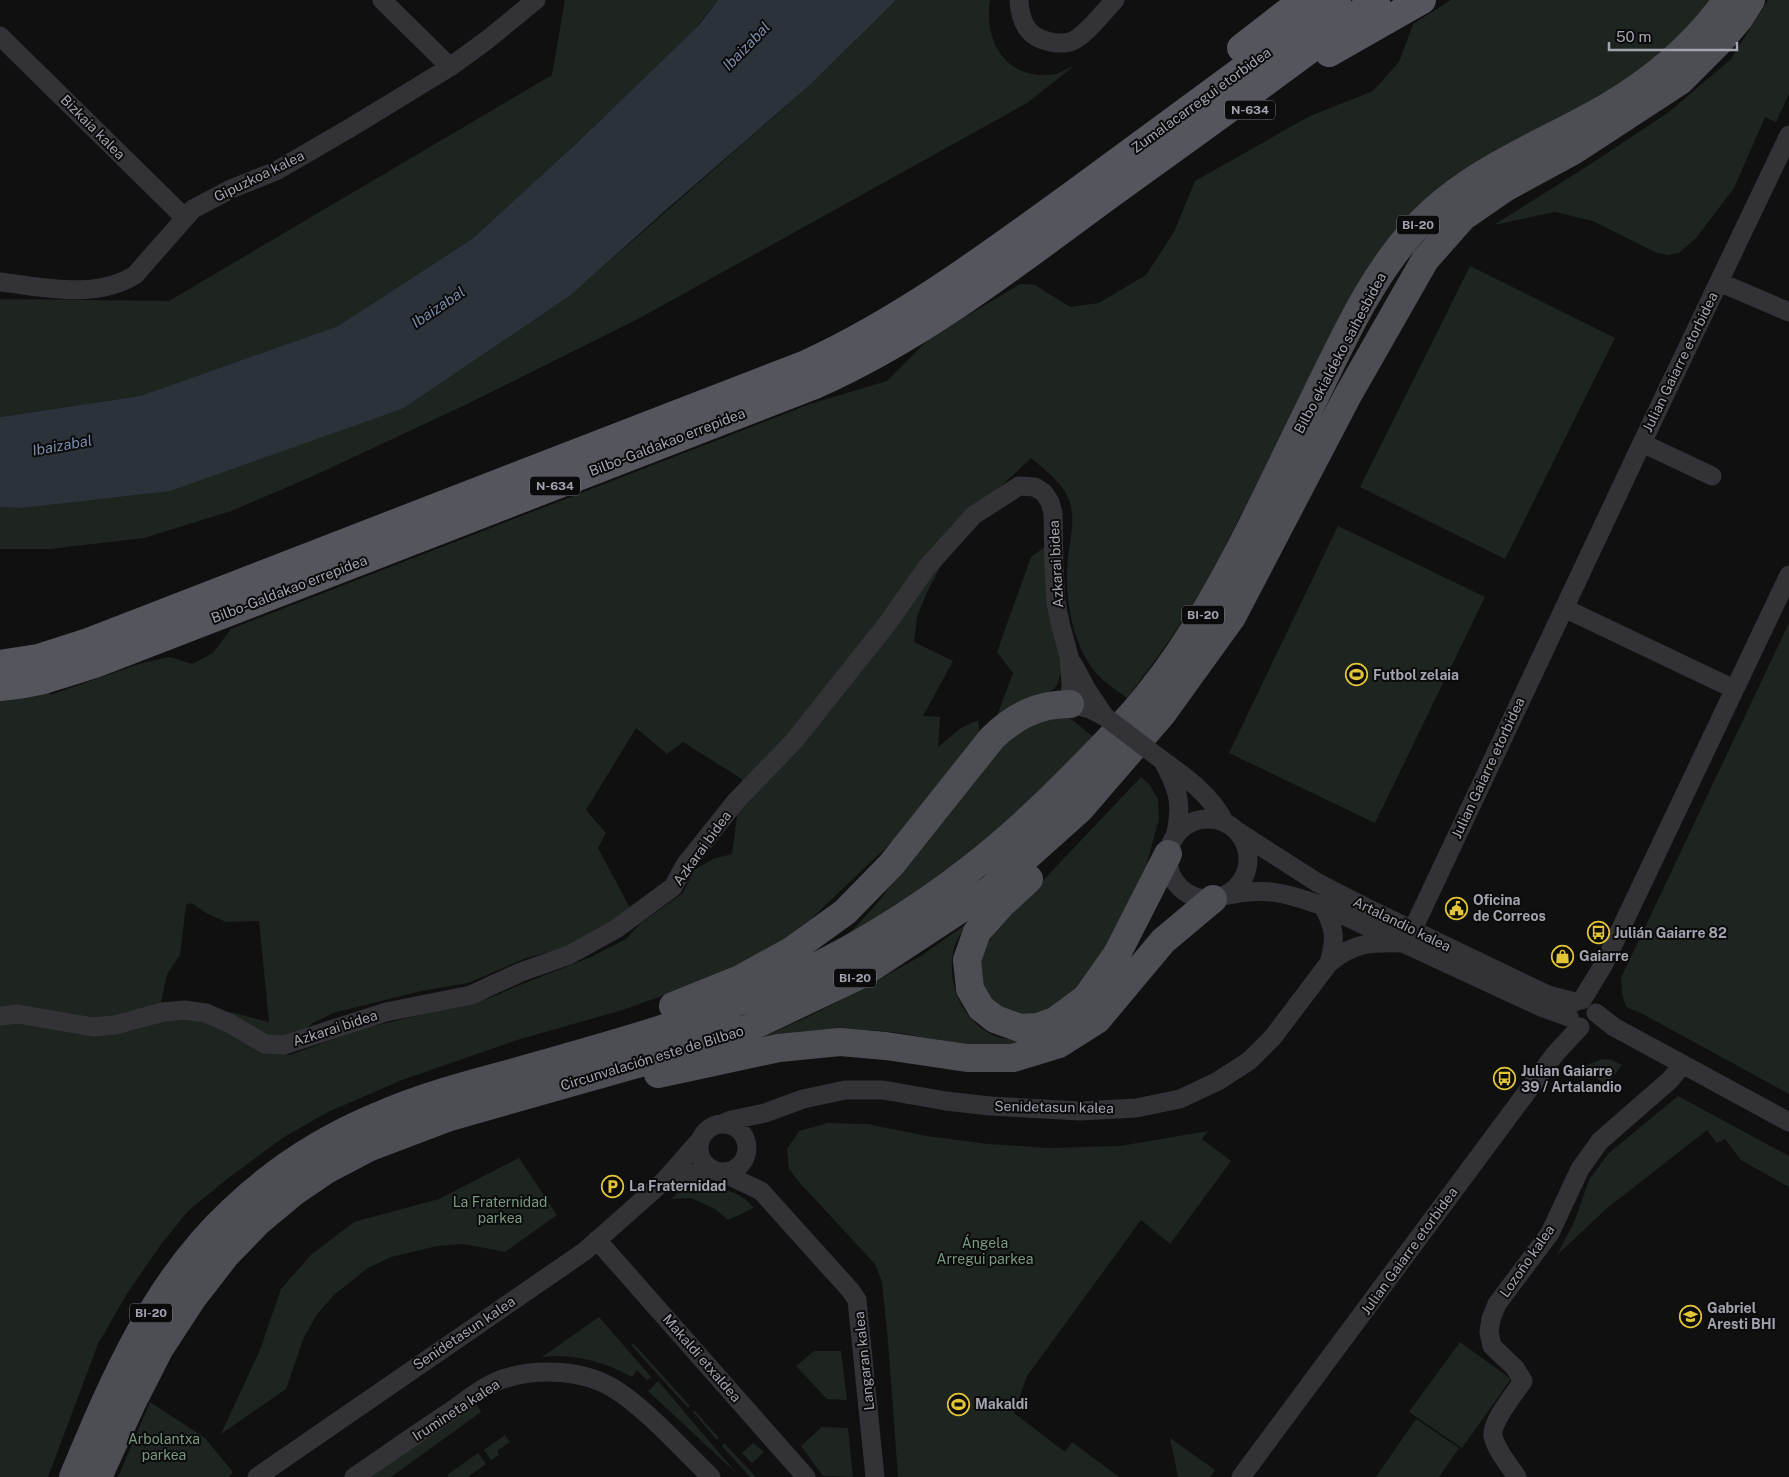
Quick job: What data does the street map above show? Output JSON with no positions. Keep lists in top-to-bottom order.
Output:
{
  "streets": {
    "highway": ["Zumalacarregui etorbidea", "N-634", "Bilbo-Galdakao errepidea"],
    "main road": ["BI-20", "Bilbo ekialdeko saihesbidea", "Circunvalación este de Bilbao"],
    "street": [
      "Bizkaia kalea",
      "Gipuzkoa kalea",
      "Julian Gaiarre etorbidea",
      "Azkarai bidea",
      "Artalandio kalea",
      "Senidetasun kalea",
      "Lozoño kalea",
      "Makaldi etxaldea",
      "Langaran kalea",
      "Irumineta kalea"
    ]
  },
  "crossings": [
    ["Zumalacarregui etorbidea", "N-634"],
    ["Zumalacarregui etorbidea", "Bilbo-Galdakao errepidea"],
    ["N-634", "Bilbo-Galdakao errepidea"],
    ["Bizkaia kalea", "Gipuzkoa kalea"],
    ["Bilbo ekialdeko saihesbidea", "Circunvalación este de Bilbao"],
    ["Julian Gaiarre etorbidea", "Artalandio kalea"],
    ["Julian Gaiarre etorbidea", "Senidetasun kalea"],
    ["Artalandio kalea", "Senidetasun kalea"],
    ["Artalandio kalea", "Lozoño kalea"],
    ["Senidetasun kalea", "Makaldi etxaldea"],
    ["Senidetasun kalea", "Langaran kalea"]
  ],
  "water": ["Ibaizabal"],
  "parks": ["La Fraternidad parkea", "Ángela Arregui parkea", "Arbolantxa parkea"],
  "places": {
    "sports": ["Futbol zelaia", "Makaldi"],
    "public building": ["Oficina de Correos"],
    "bus stop": ["Julián Gaiarre 82", "Julian Gaiarre 39 / Artalandio"],
    "shop": ["Gaiarre"],
    "parking": ["La Fraternidad"],
    "school or university": ["Gabriel Aresti BHI"]
  },
  "scale_bar": "50 m"
}
